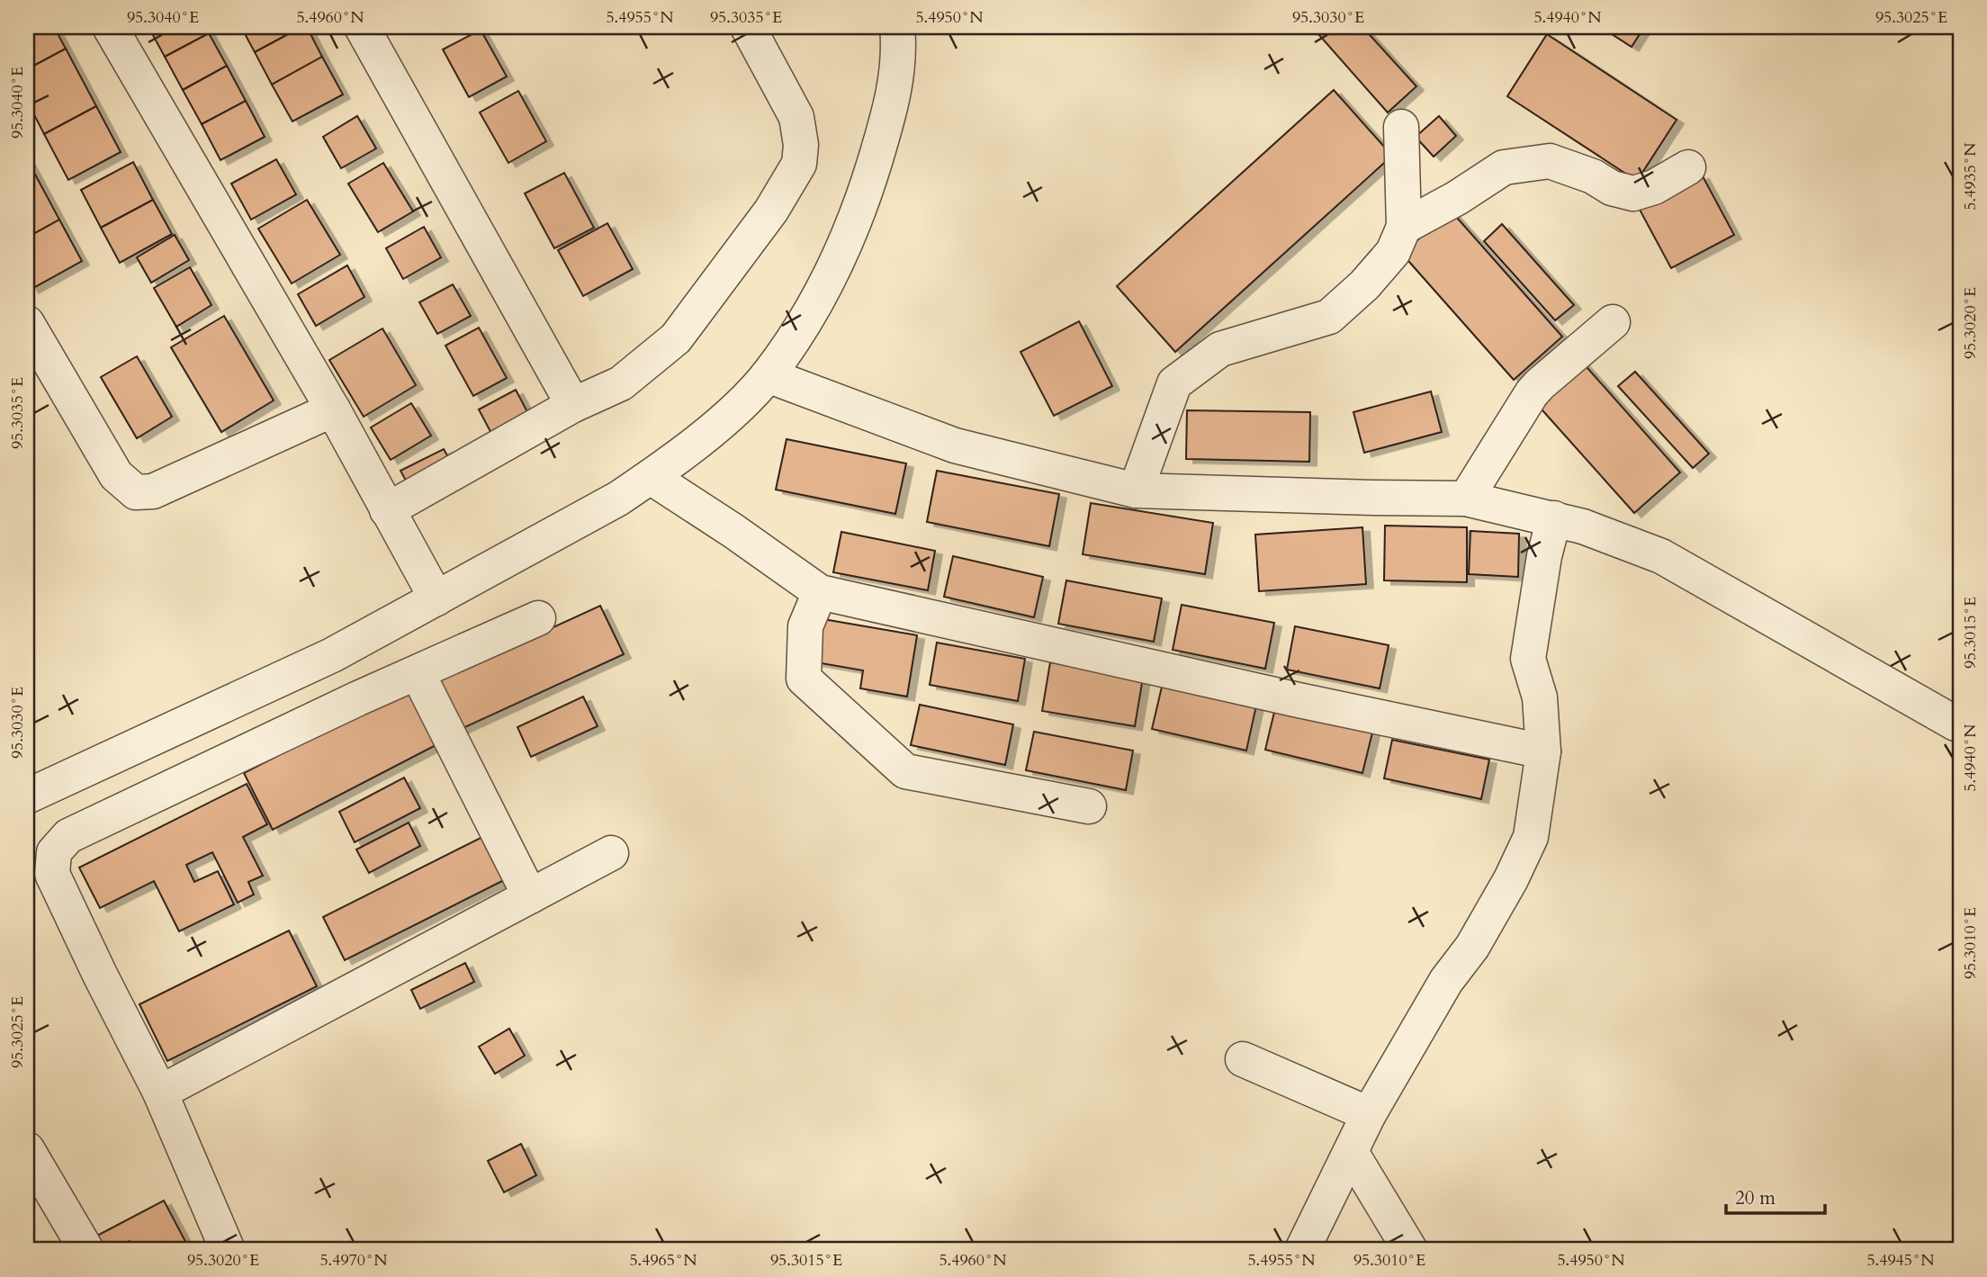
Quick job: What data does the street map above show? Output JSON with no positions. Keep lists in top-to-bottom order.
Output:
{
  "scale_bar": "20 m",
  "coordinates": [
    "95.3040°E",
    "5.4960°N",
    "5.4955°N",
    "95.3035°E",
    "5.4950°N",
    "95.3030°E",
    "5.4940°N",
    "95.3025°E",
    "5.4935°N",
    "95.3020°E",
    "95.3015°E",
    "95.3010°E",
    "5.4970°N",
    "5.4965°N",
    "5.4945°N"
  ]
}
